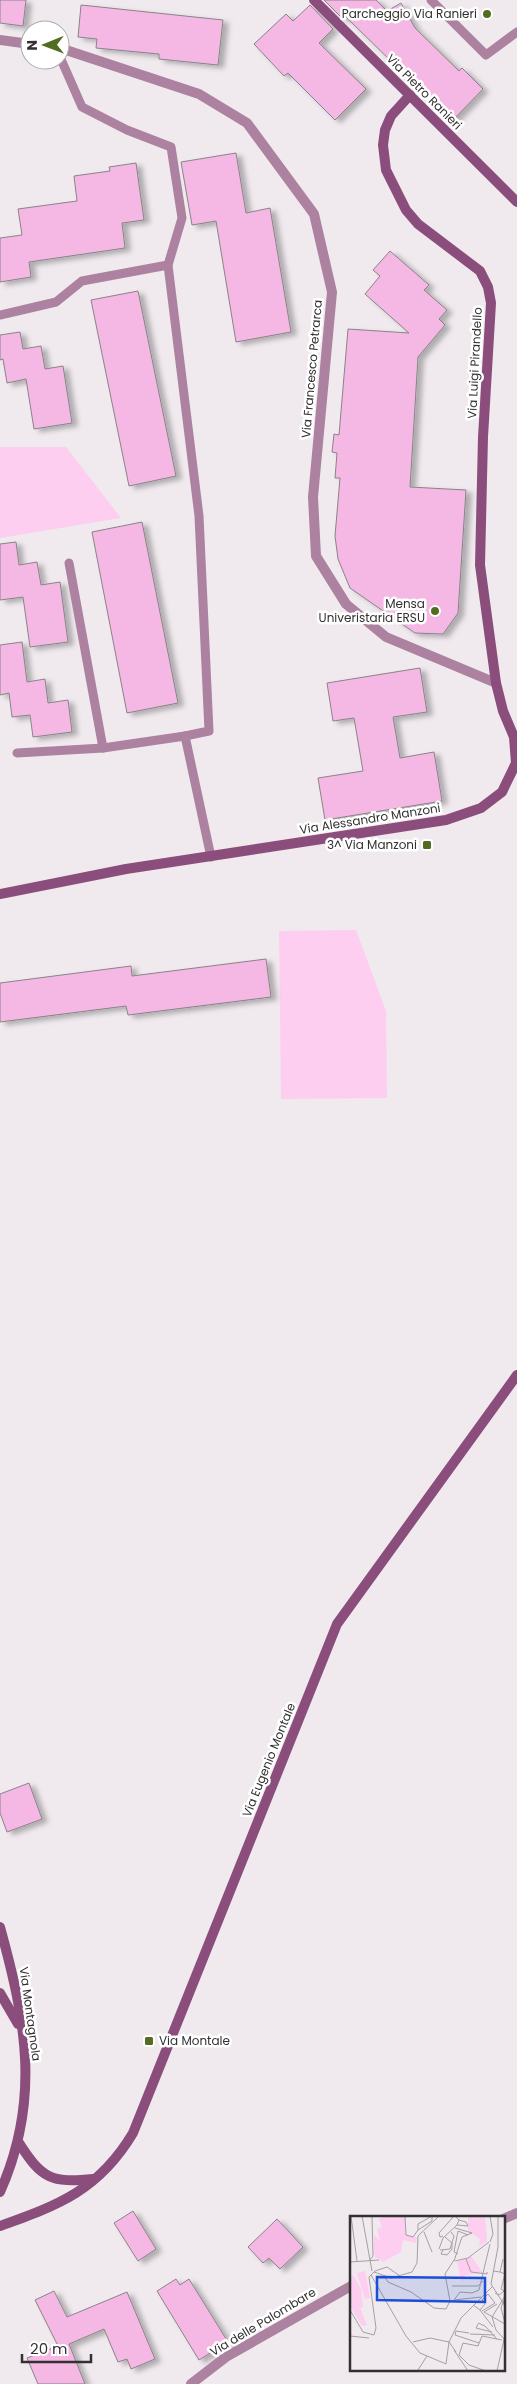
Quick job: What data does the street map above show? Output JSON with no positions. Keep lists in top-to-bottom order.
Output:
{
  "streets": {
    "street": [
      "Via Pietro Ranieri",
      "Via Luigi Pirandello",
      "Via Francesco Petrarca",
      "Via Alessandro Manzoni",
      "Via Eugenio Montale",
      "Via Montagnola",
      "Via delle Palombare"
    ]
  },
  "crossings": [
    ["Via Pietro Ranieri", "Via Luigi Pirandello"],
    ["Via Luigi Pirandello", "Via Francesco Petrarca"],
    ["Via Luigi Pirandello", "Via Alessandro Manzoni"],
    ["Via Francesco Petrarca", "Via Alessandro Manzoni"]
  ],
  "places": {
    "other": ["Parcheggio Via Ranieri", "Mensa Univeristaria ERSU"],
    "transit": ["3^ Via Manzoni", "Via Montale"]
  },
  "scale_bar": "20 m",
  "north": "left"
}
